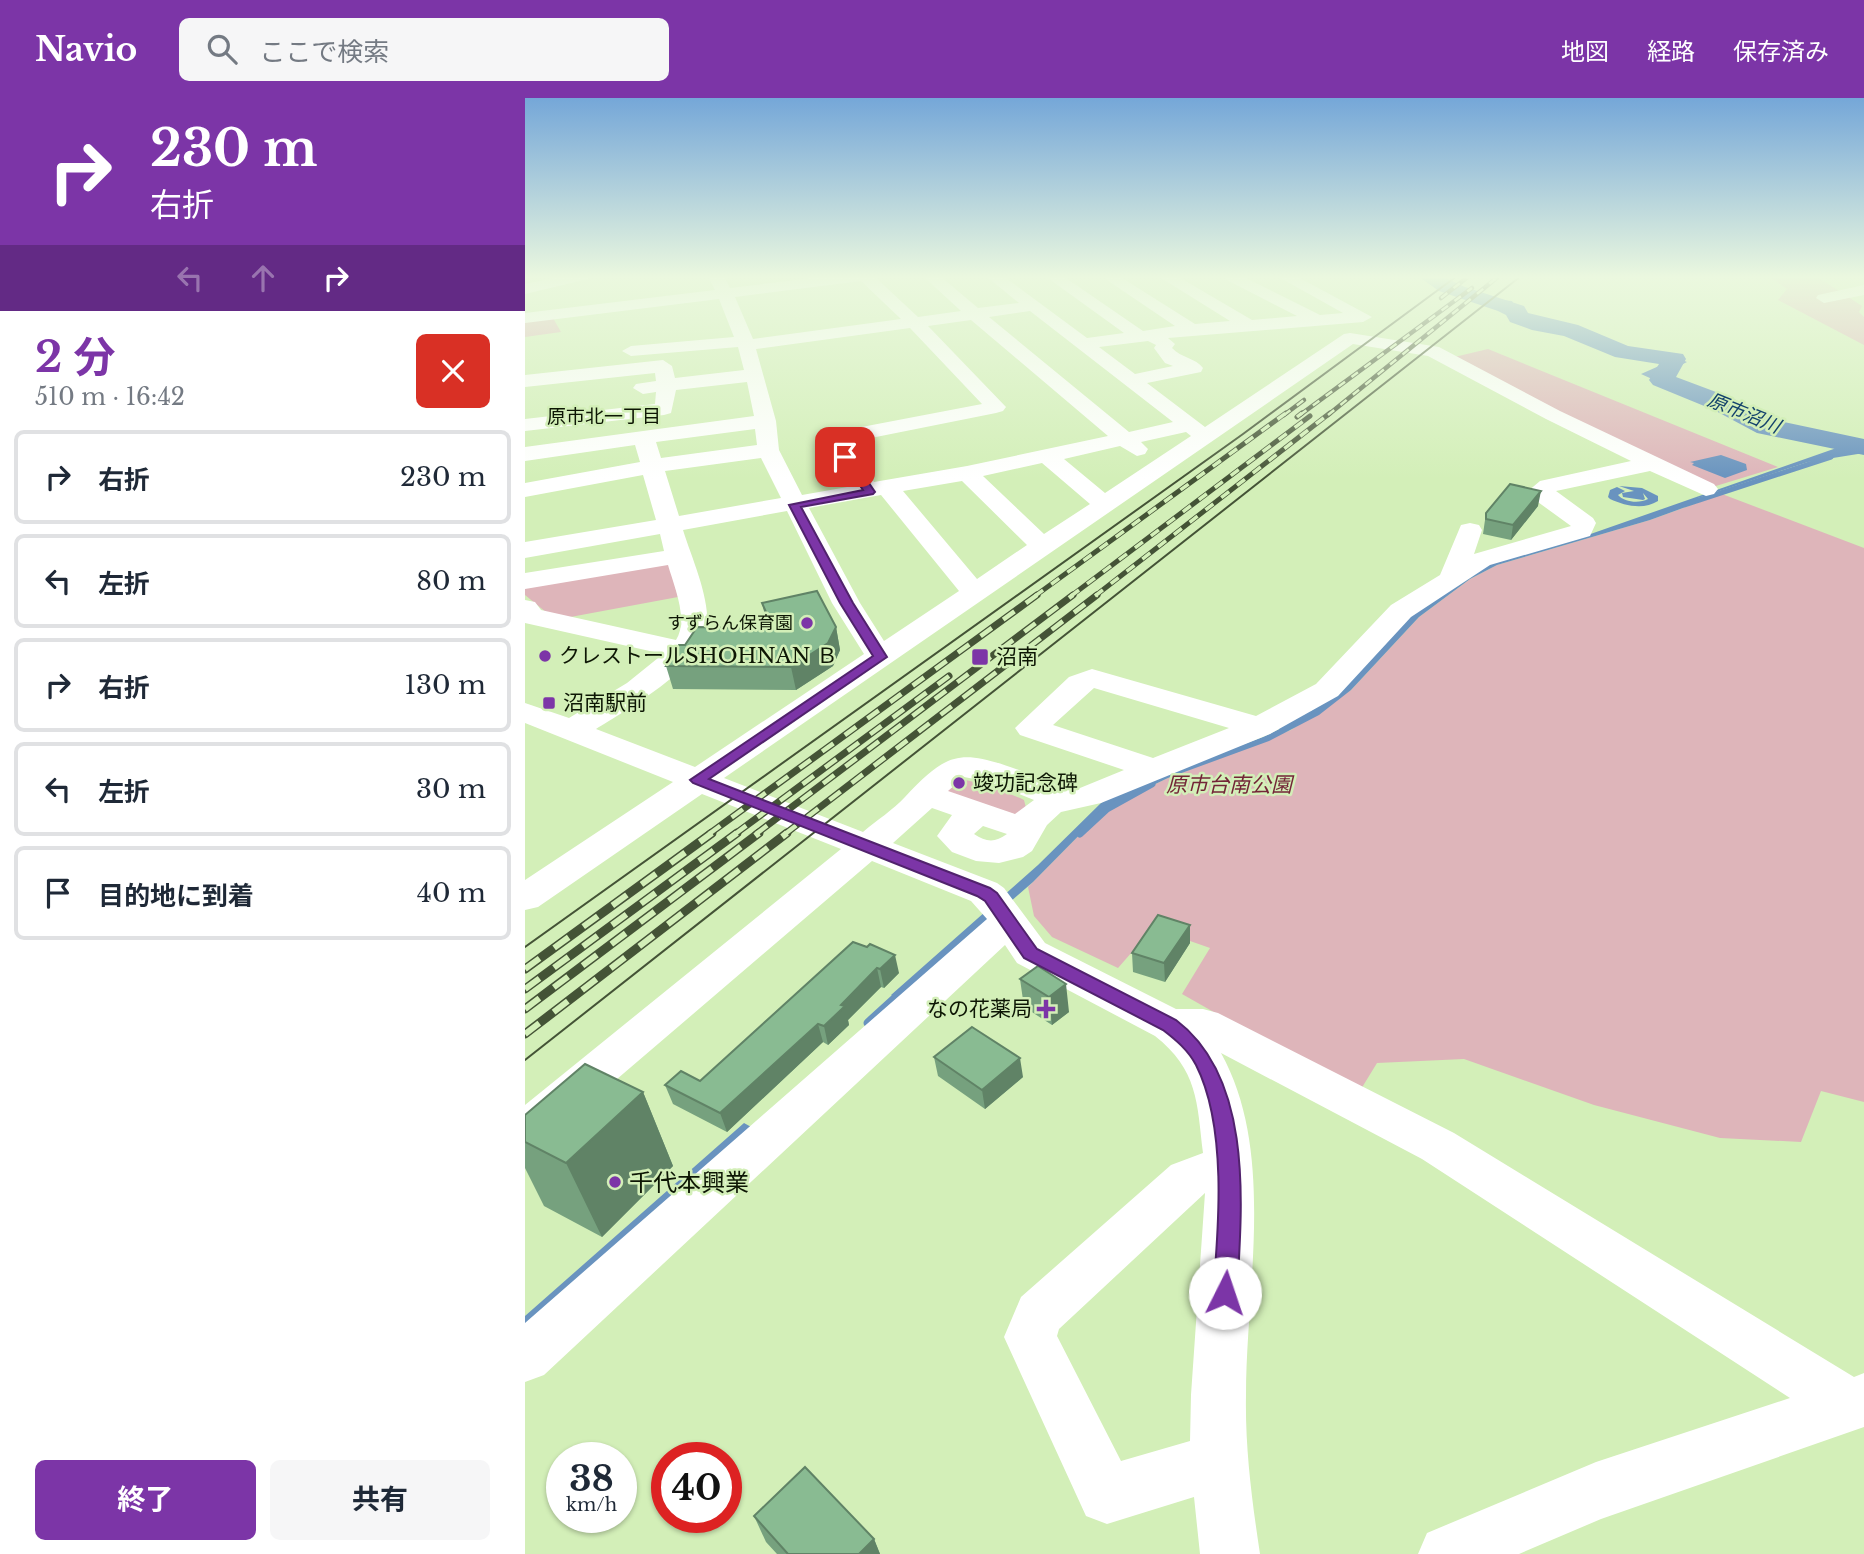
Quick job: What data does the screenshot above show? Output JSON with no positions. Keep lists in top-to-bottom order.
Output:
{
  "districts": ["原市北一丁目"],
  "water": ["原市沼川"],
  "parks": ["原市台南公園"],
  "places": {
    "other": [
      "すずらん保育園",
      "クレストールSHOHNAN Ｂ",
      "竣功記念碑",
      "千代本興業"
    ],
    "transit": ["沼南", "沼南駅前"],
    "health": ["なの花薬局"]
  },
  "page": {
    "header": "Navio",
    "search": "ここで検索",
    "nav": ["地図", "経路", "保存済み"],
    "turn": ["230 m", "右折"],
    "heading": ["2 分", "510 m · 16:42"],
    "list": [
      {
        "name": "右折",
        "value": "230 m"
      },
      {
        "name": "左折",
        "value": "80 m"
      },
      {
        "name": "右折",
        "value": "130 m"
      },
      {
        "name": "左折",
        "value": "30 m"
      },
      {
        "name": "目的地に到着",
        "value": "40 m"
      }
    ],
    "speed": "38 km/h",
    "limit": "40",
    "buttons": ["終了", "共有"]
  }
}
